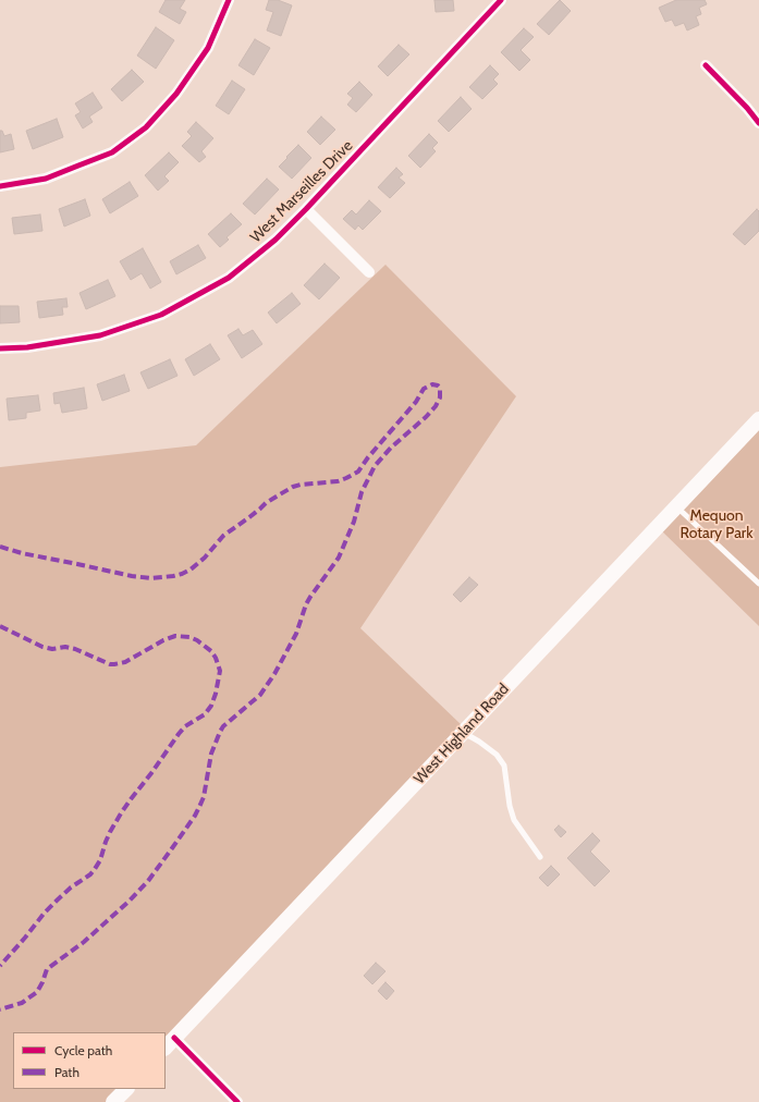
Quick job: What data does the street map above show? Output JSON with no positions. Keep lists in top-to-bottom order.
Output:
{
  "streets": {
    "main road": ["West Highland Road"],
    "street": ["West Marseilles Drive"]
  },
  "parks": ["Mequon Rotary Park"],
  "legend": ["Cycle path", "Path"]
}
